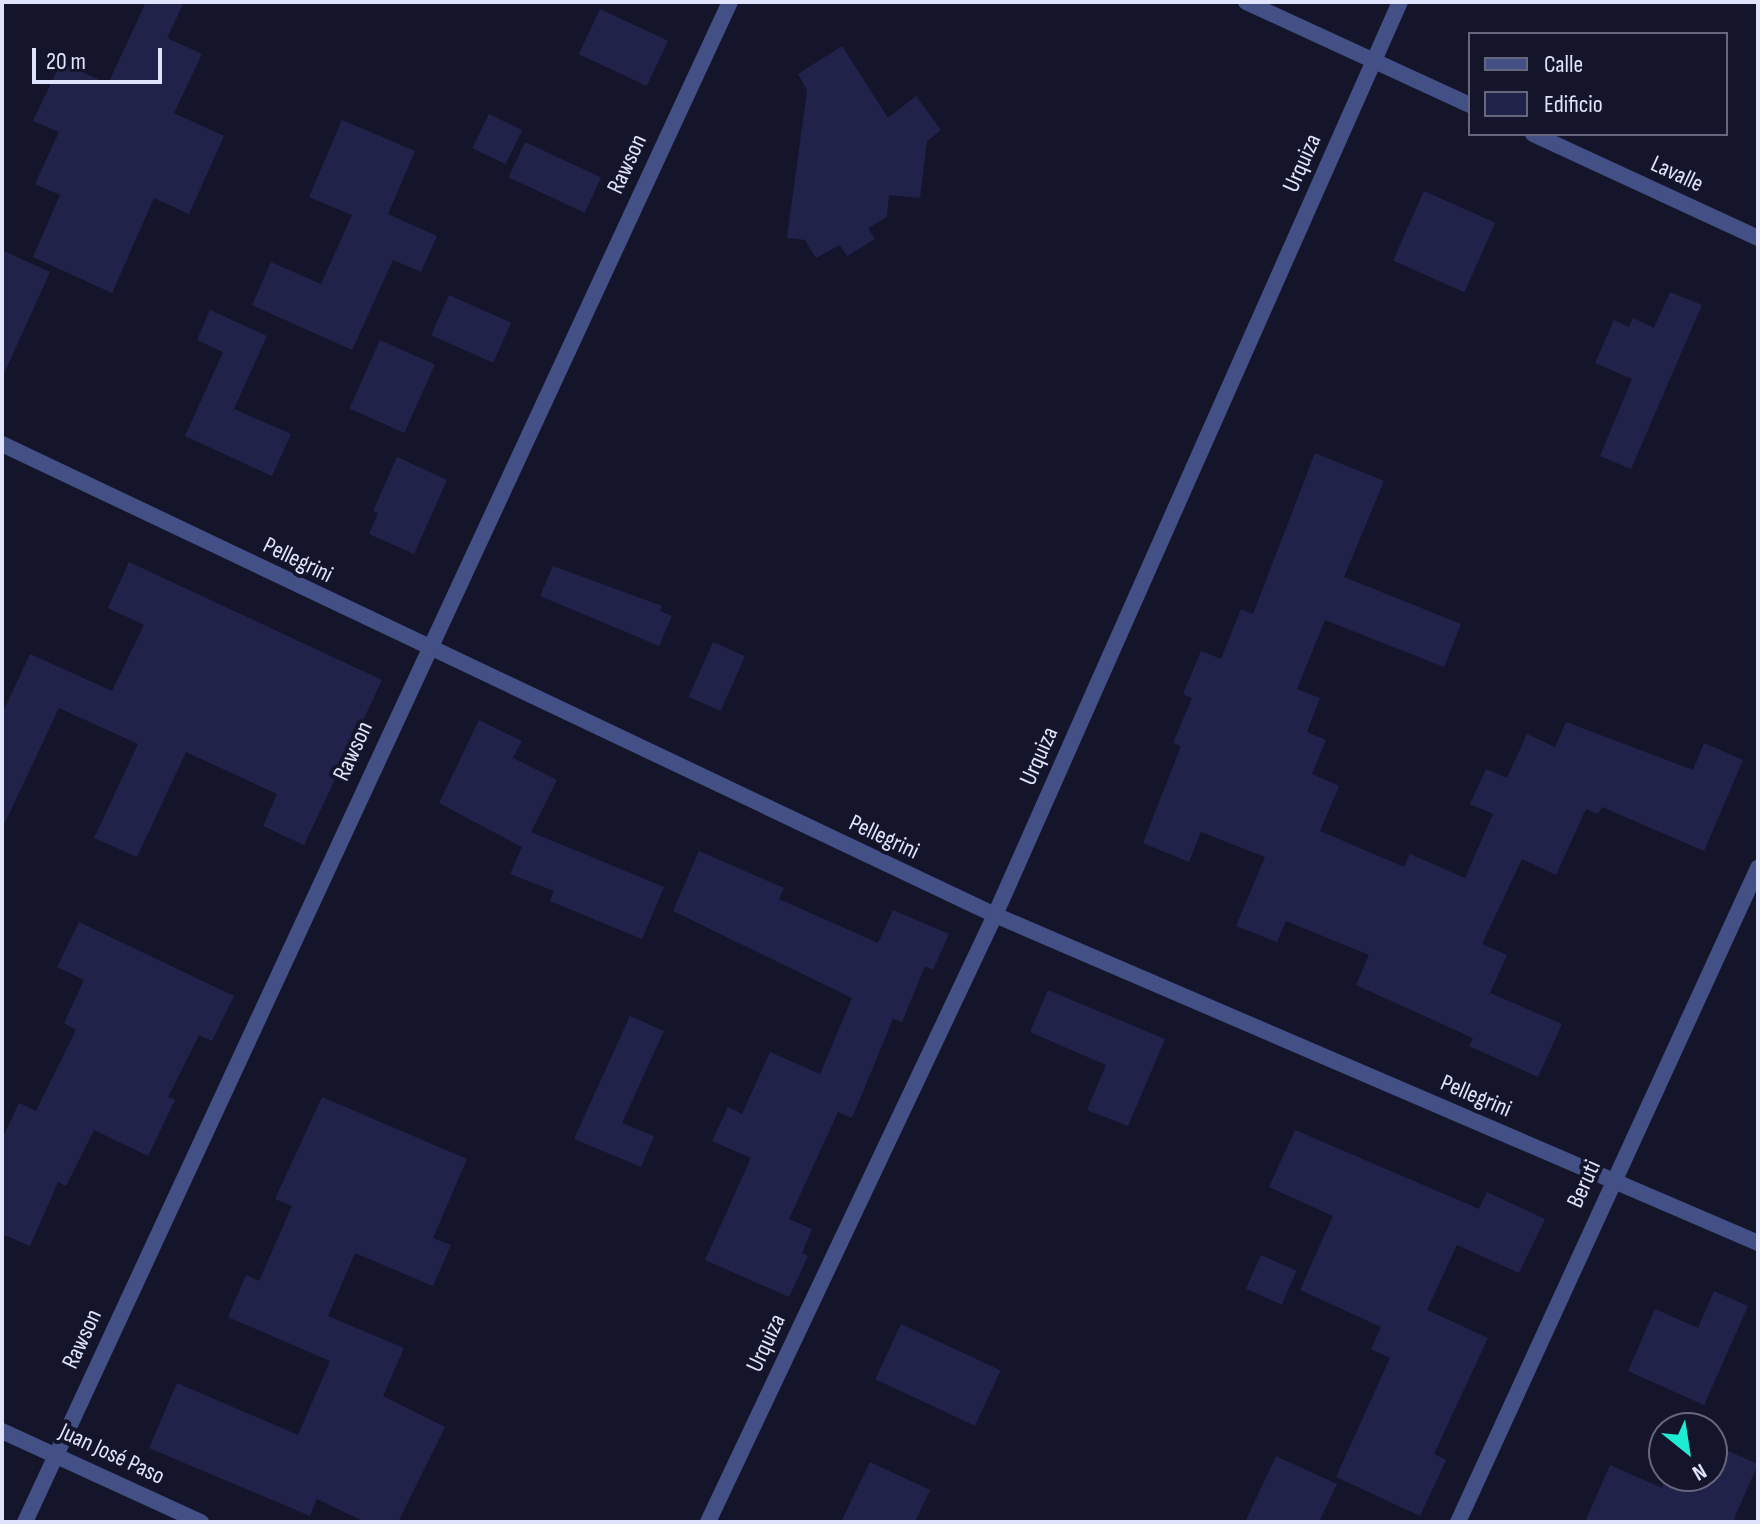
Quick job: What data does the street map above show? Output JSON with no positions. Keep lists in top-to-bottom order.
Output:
{
  "streets": {
    "street": [
      "Urquiza",
      "Rawson",
      "Lavalle",
      "Pellegrini",
      "Beruti",
      "Juan José Paso"
    ]
  },
  "crossings": [
    ["Urquiza", "Pellegrini"],
    ["Rawson", "Pellegrini"],
    ["Rawson", "Juan José Paso"],
    ["Pellegrini", "Beruti"]
  ],
  "legend": ["Calle", "Edificio"],
  "scale_bar": "20 m",
  "north": "bottom right"
}
